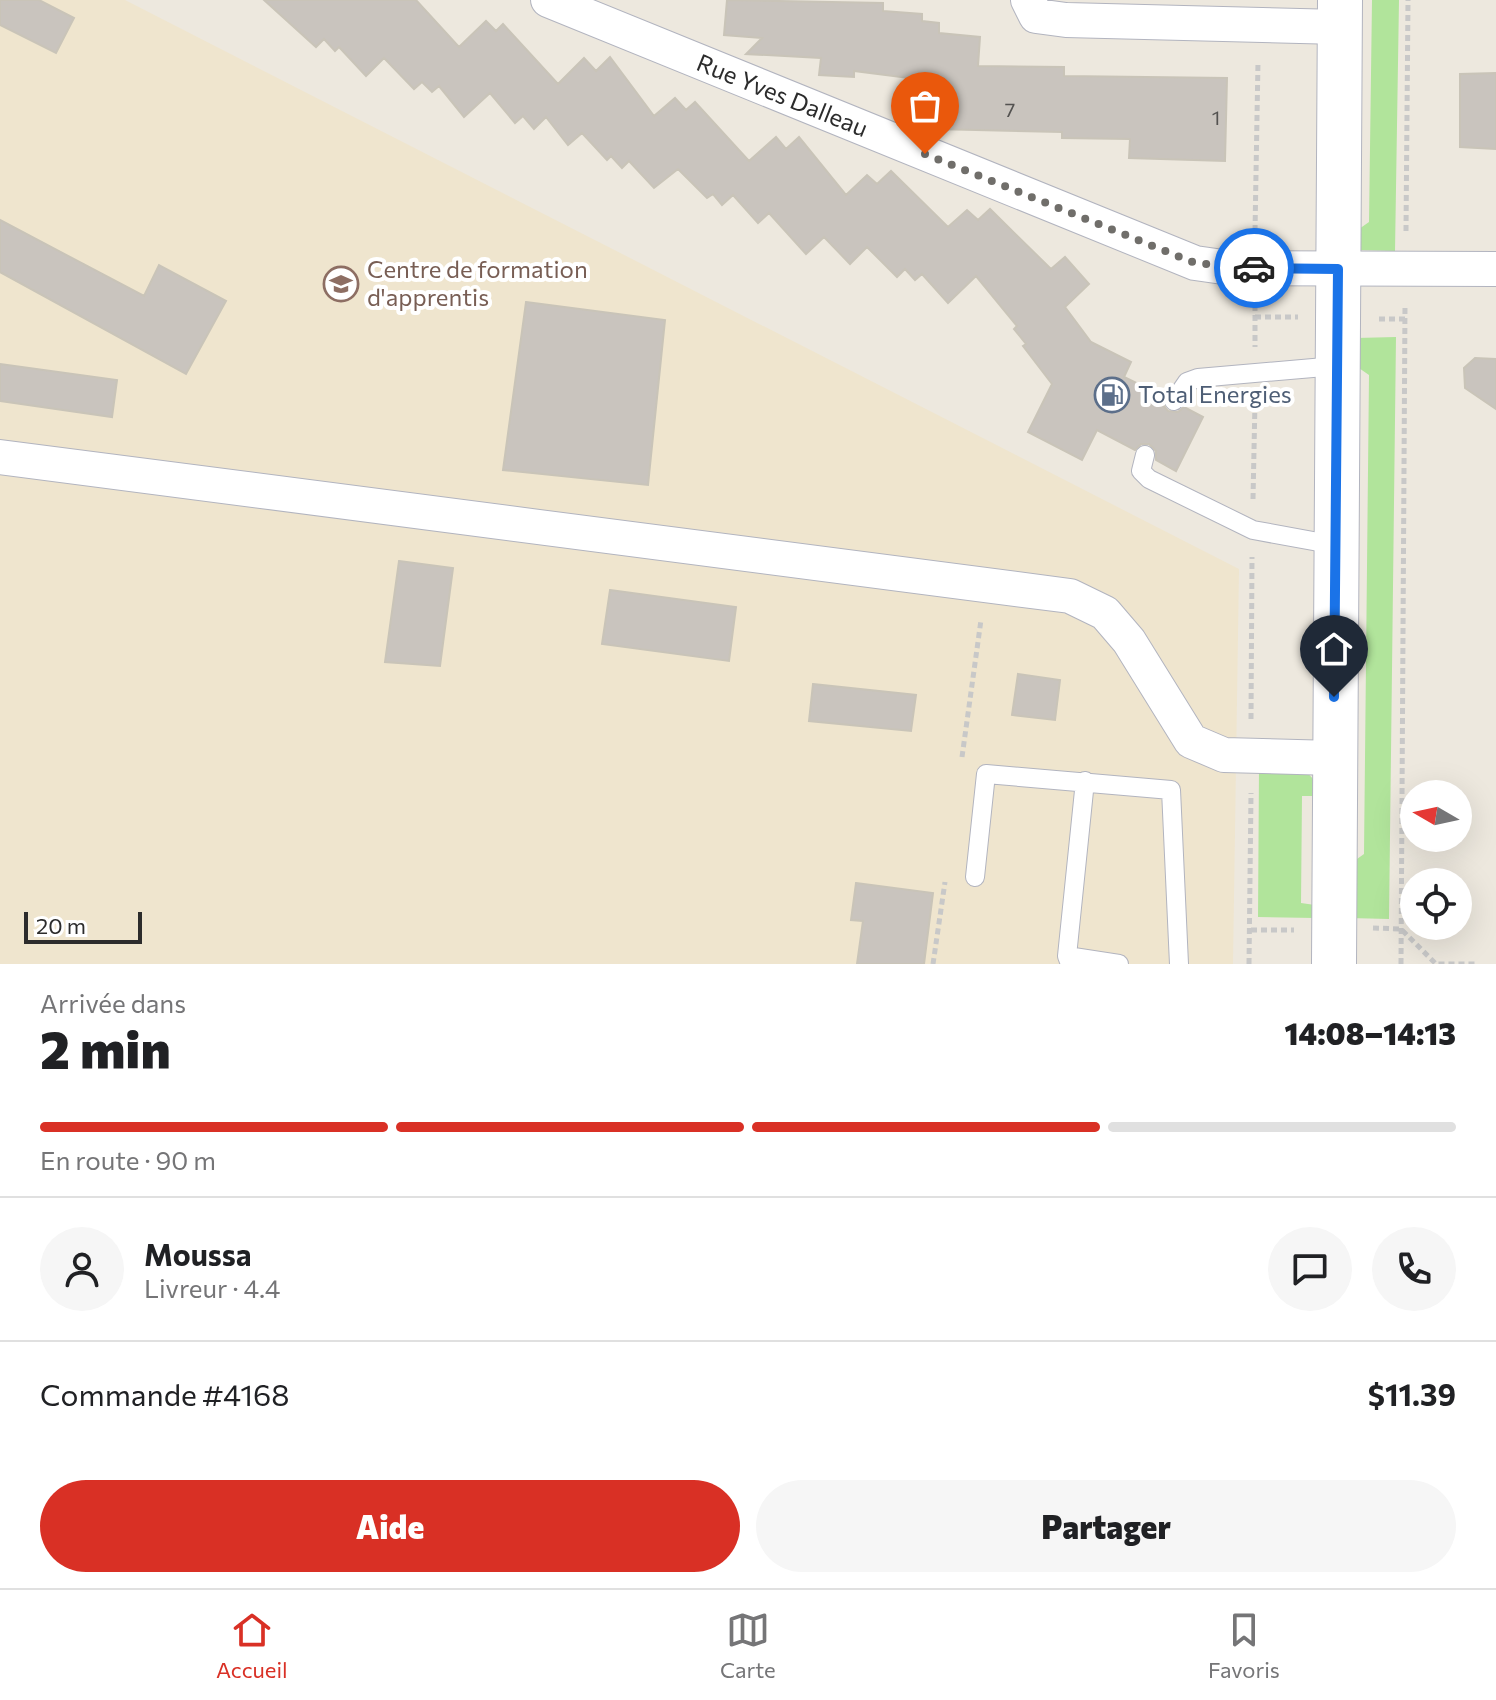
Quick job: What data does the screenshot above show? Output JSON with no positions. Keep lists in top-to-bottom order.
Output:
{
  "streets": {
    "street": ["Rue Yves Dalleau"]
  },
  "places": {
    "school or university": ["Centre de formation d'apprentis"],
    "fuel station": ["Total Energies"]
  },
  "house_numbers": ["7", "1"],
  "scale_bar": "20 m",
  "north": "left",
  "page": {
    "scale": "20 m",
    "heading": ["2 min", "Arrivée dans", "14:08–14:13"],
    "panel": [
      "Moussa",
      "Livreur · 4.4",
      "Commande #4168",
      "$11.39"
    ],
    "bar": "En route · 90 m",
    "buttons": ["Aide", "Partager"],
    "tabs": ["Accueil", "Carte", "Favoris"]
  }
}
